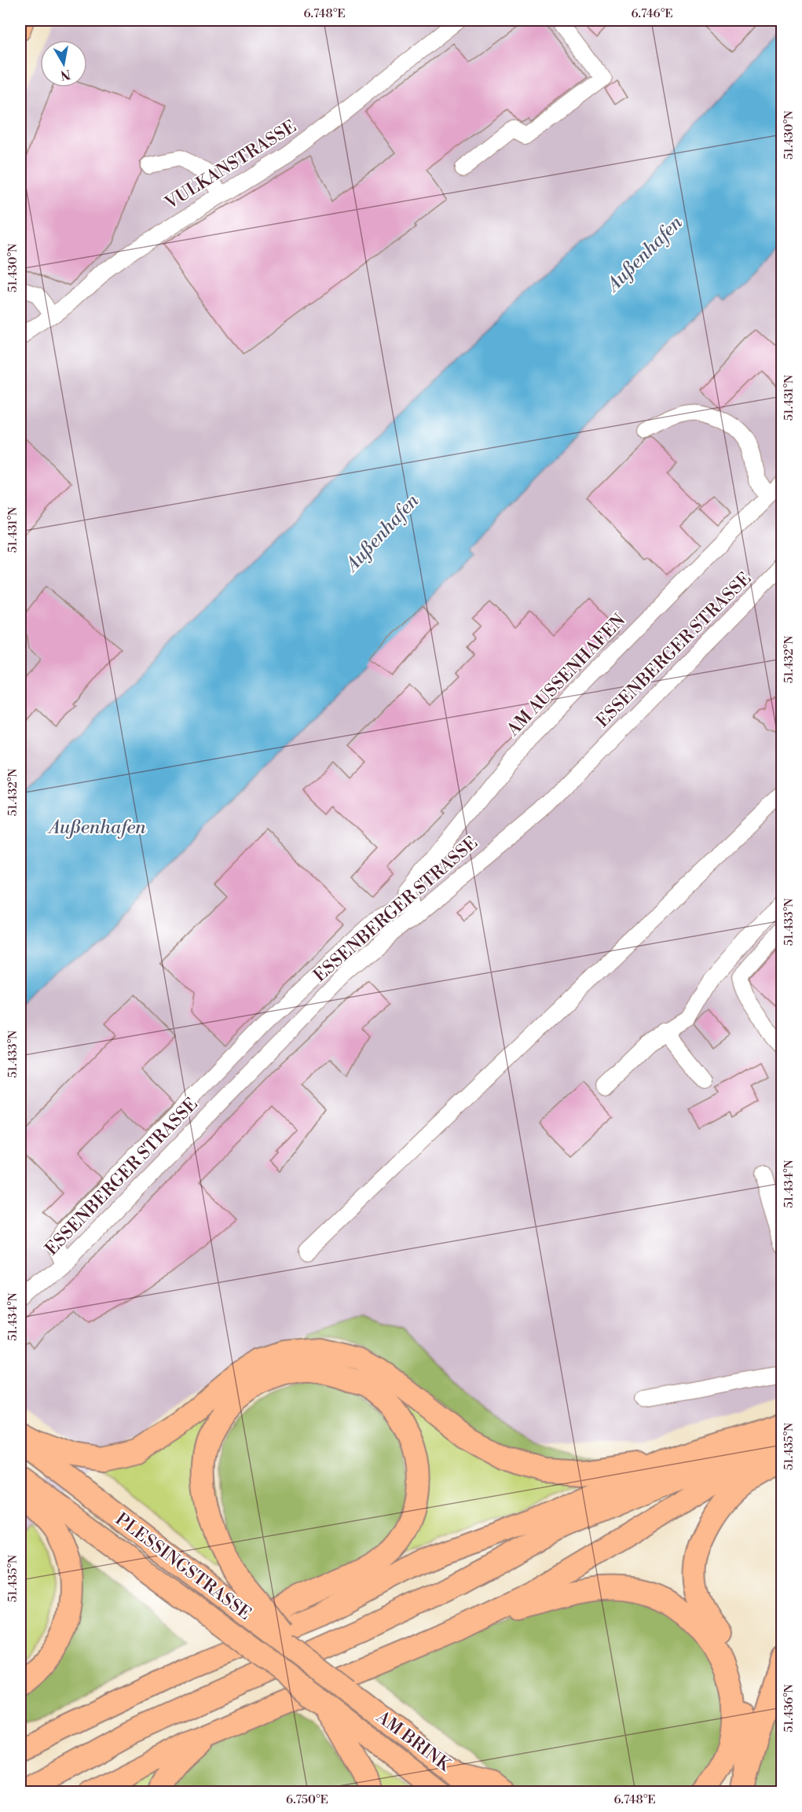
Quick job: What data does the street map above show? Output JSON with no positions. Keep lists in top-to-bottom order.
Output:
{
  "streets": {
    "highway": ["PLESSINGSTRASSE", "AM BRINK"],
    "street": ["VULKANSTRASSE", "ESSENBERGER STRASSE", "AM AUSSENHAFEN"]
  },
  "crossings": [
    ["ESSENBERGER STRASSE", "AM AUSSENHAFEN"],
    ["PLESSINGSTRASSE", "AM BRINK"]
  ],
  "water": ["Außenhafen"],
  "north": "bottom",
  "coordinates": [
    "6.748°E",
    "6.746°E",
    "51.430°N",
    "51.431°N",
    "51.432°N",
    "51.433°N",
    "51.434°N",
    "51.435°N",
    "51.436°N",
    "6.750°E"
  ]
}
